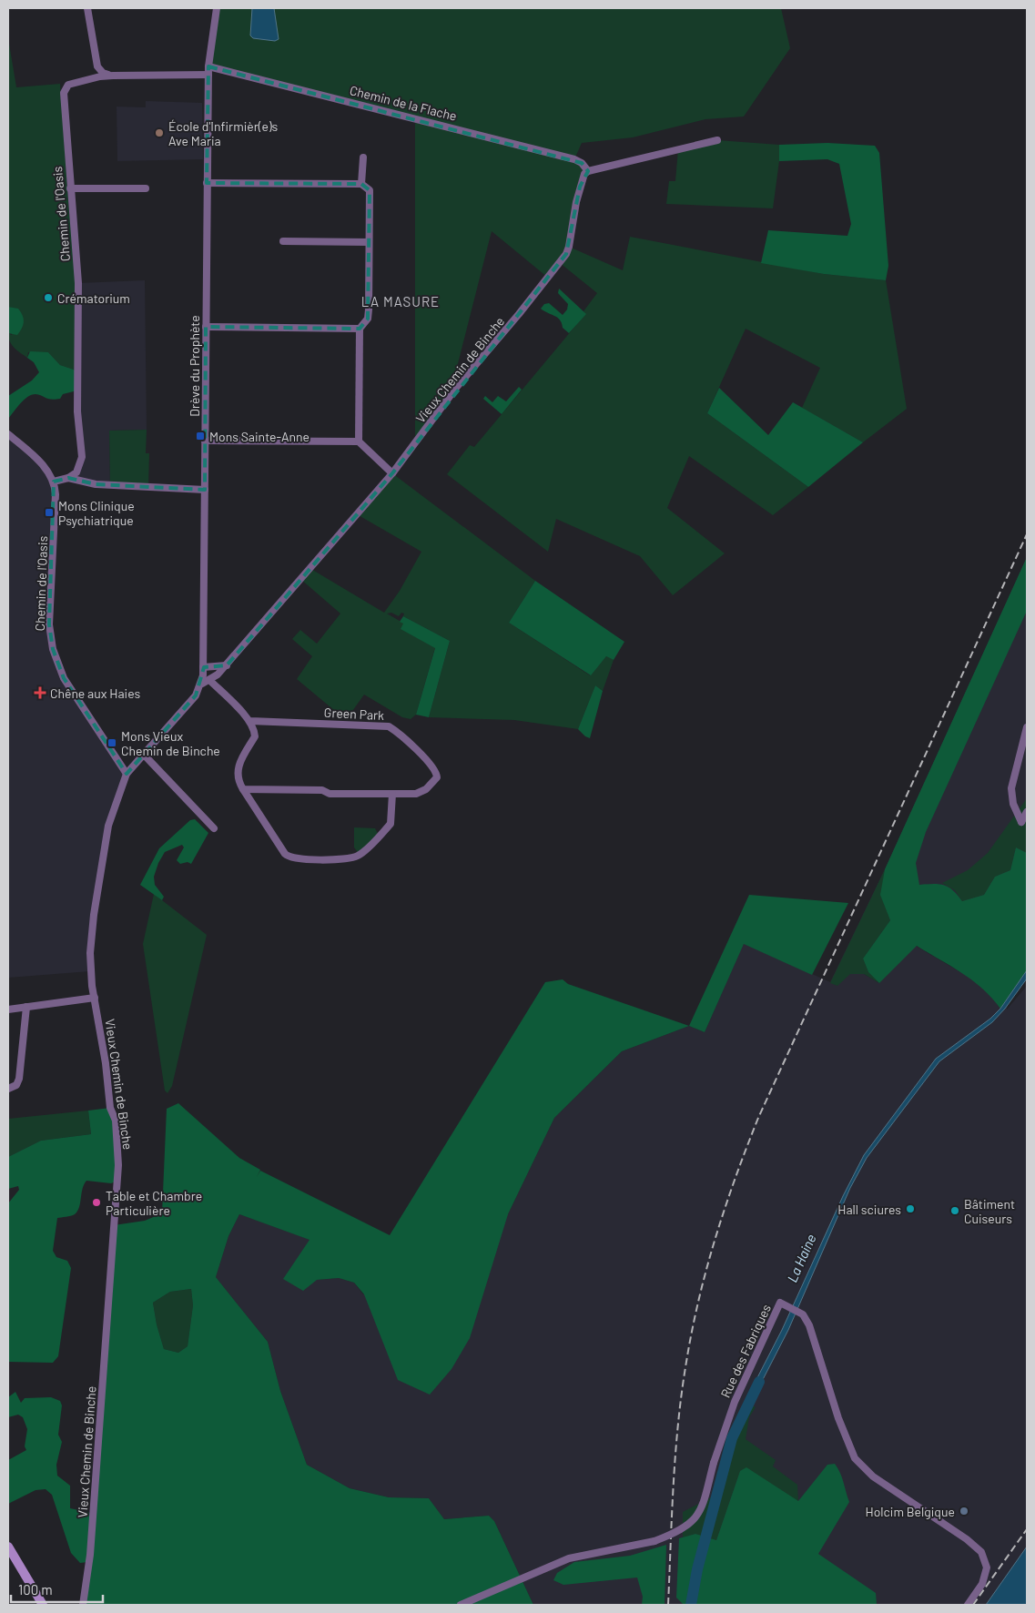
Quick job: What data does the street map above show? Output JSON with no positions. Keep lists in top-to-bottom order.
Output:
{
  "streets": {
    "street": [
      "Chemin de la Flache",
      "Chemin de l'Oasis",
      "Drève du Prophète",
      "Vieux Chemin de Binche",
      "Green Park",
      "Rue des Fabriques"
    ]
  },
  "crossings": [
    ["Chemin de la Flache", "Drève du Prophète"],
    ["Chemin de la Flache", "Vieux Chemin de Binche"],
    ["Chemin de l'Oasis", "Drève du Prophète"],
    ["Chemin de l'Oasis", "Vieux Chemin de Binche"],
    ["Drève du Prophète", "Vieux Chemin de Binche"]
  ],
  "districts": ["LA MASURE"],
  "water": ["La Haine"],
  "places": {
    "other": [
      "École d'Infirmièr(e)s Ave Maria",
      "Crématorium",
      "Table et Chambre Particulière",
      "Hall sciures",
      "Bâtiment Cuiseurs",
      "Holcim Belgique"
    ],
    "transit": ["Mons Sainte-Anne", "Mons Clinique Psychiatrique", "Mons Vieux Chemin de Binche"],
    "health": ["Chêne aux Haies"]
  },
  "scale_bar": "100 m"
}
